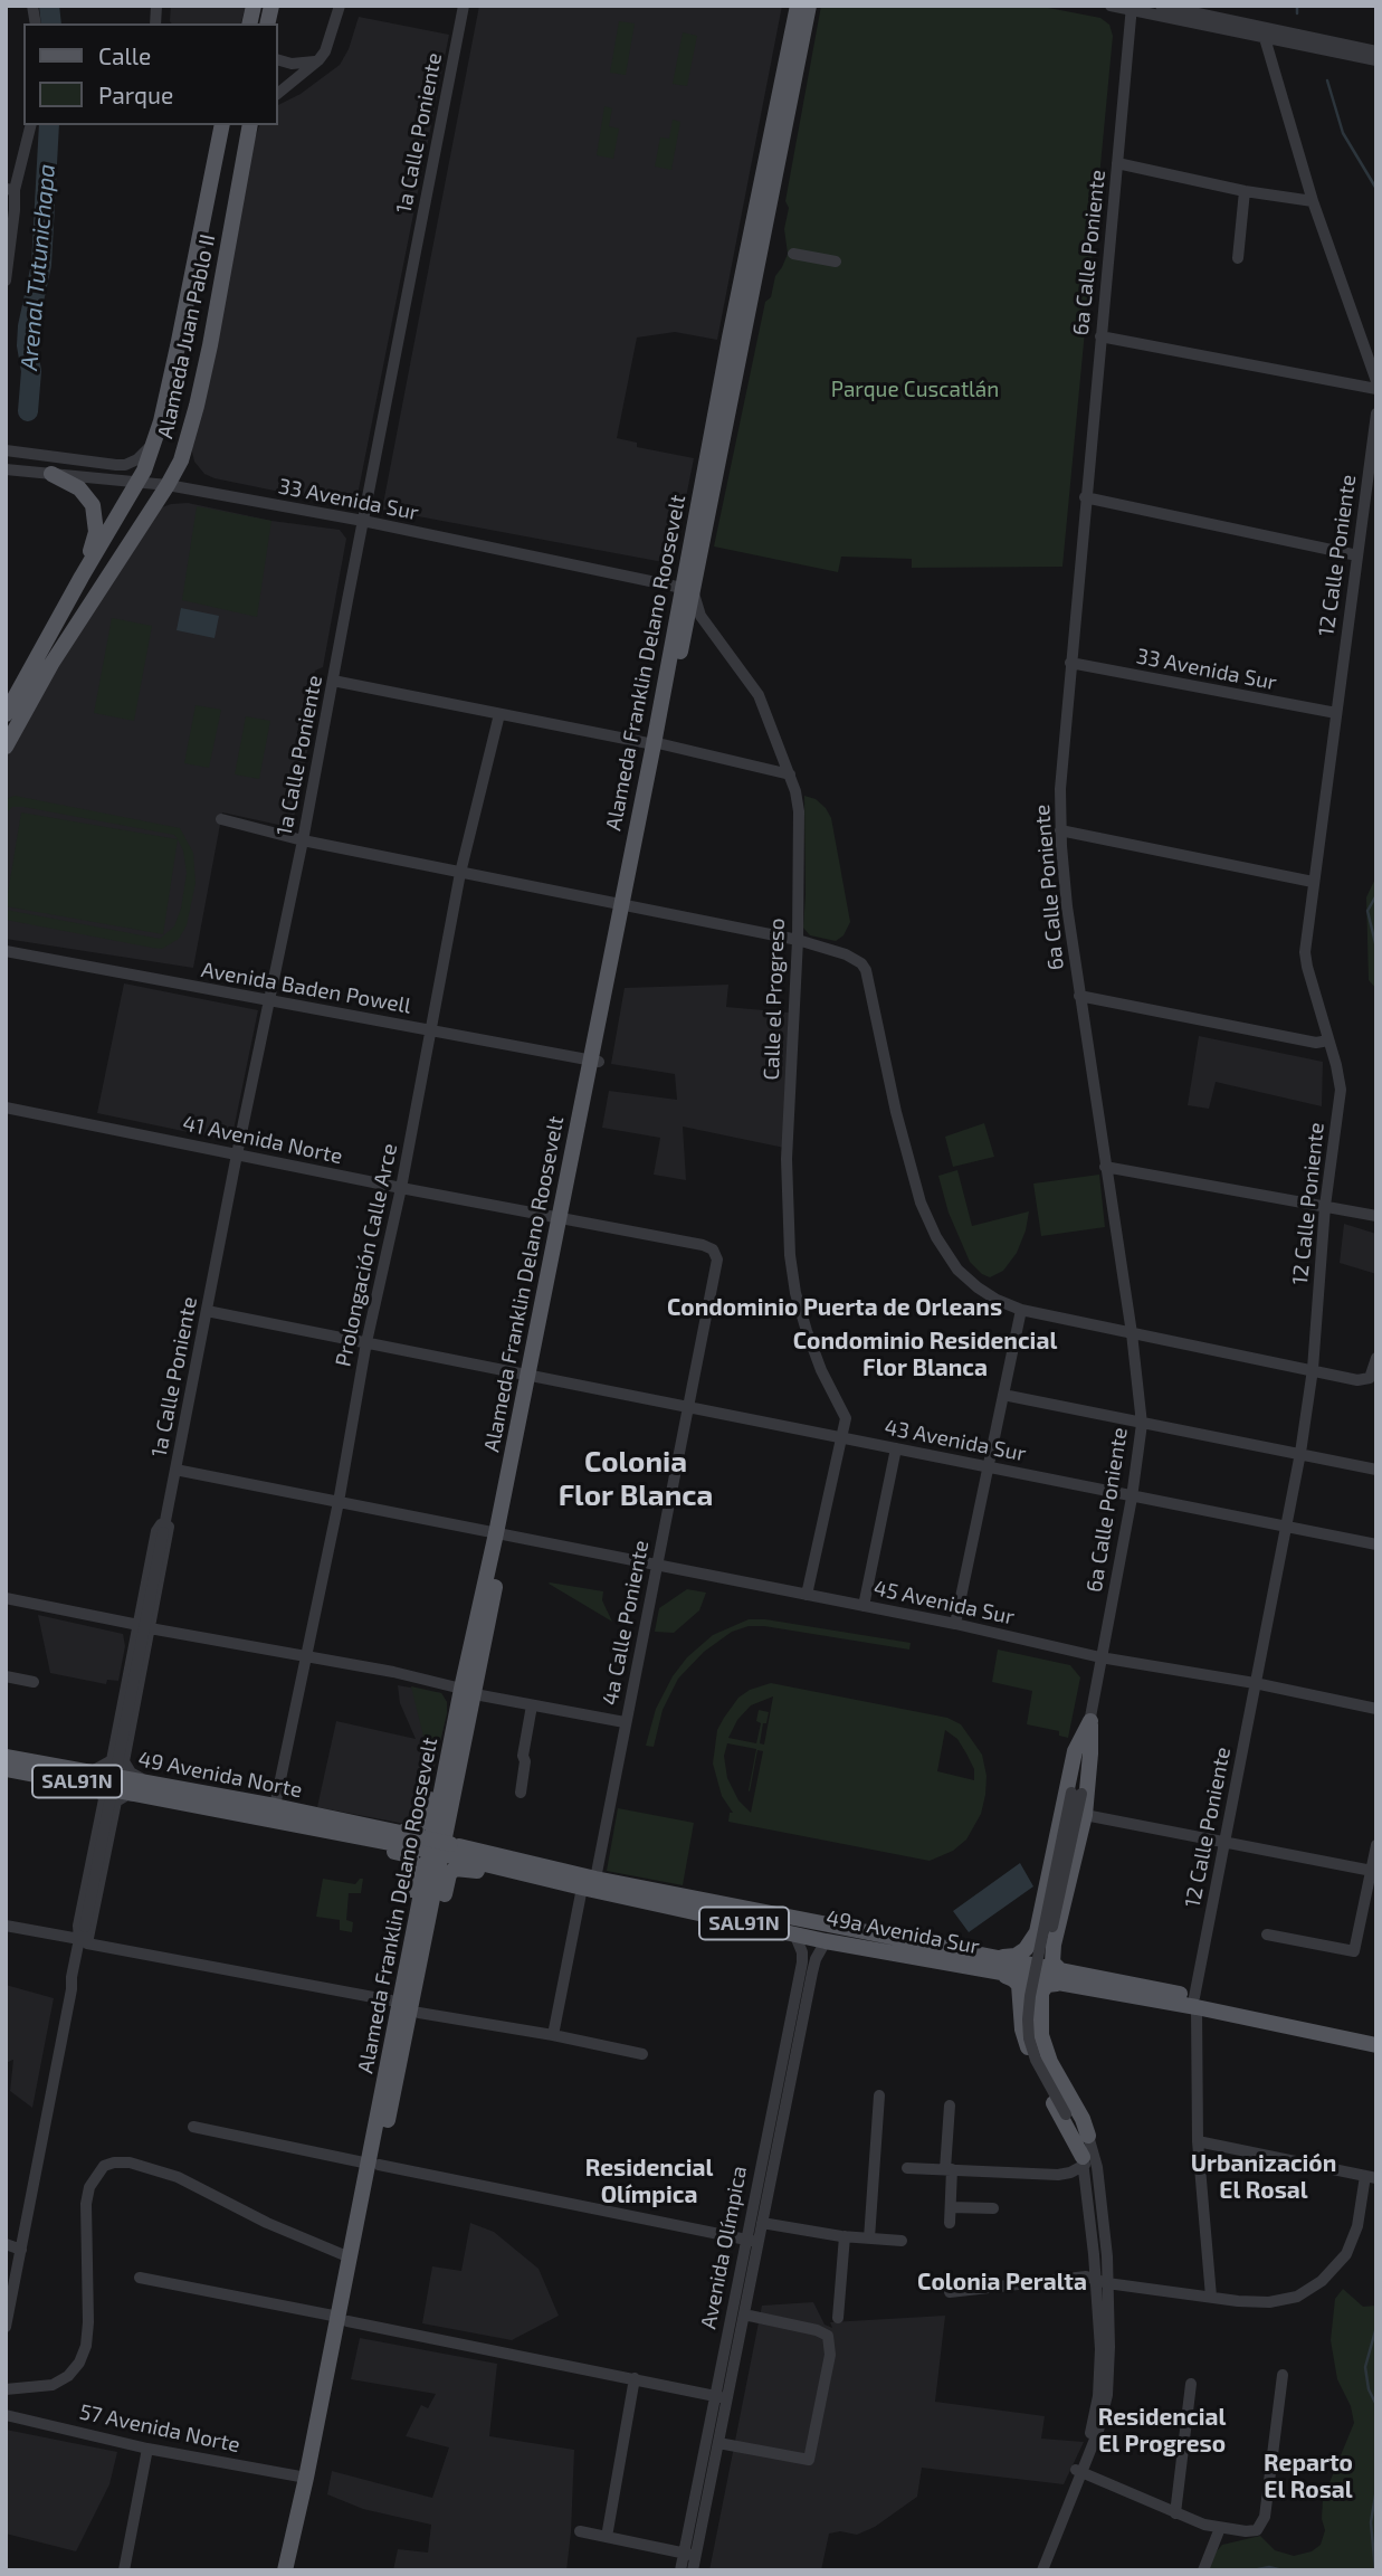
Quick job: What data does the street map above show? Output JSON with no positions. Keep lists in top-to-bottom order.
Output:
{
  "streets": {
    "main road": [
      "Alameda Juan Pablo II",
      "Alameda Franklin Delano Roosevelt",
      "49 Avenida Norte",
      "SAL91N",
      "49a Avenida Sur"
    ],
    "street": [
      "1a Calle Poniente",
      "6a Calle Poniente",
      "33 Avenida Sur",
      "12 Calle Poniente",
      "Avenida Baden Powell",
      "Calle el Progreso",
      "41 Avenida Norte",
      "Prolongación Calle Arce",
      "43 Avenida Sur",
      "45 Avenida Sur",
      "4a Calle Poniente",
      "Avenida Olímpica",
      "57 Avenida Norte"
    ]
  },
  "crossings": [
    ["1a Calle Poniente", "33 Avenida Sur"],
    ["1a Calle Poniente", "Avenida Baden Powell"],
    ["1a Calle Poniente", "41 Avenida Norte"],
    ["1a Calle Poniente", "43 Avenida Sur"],
    ["1a Calle Poniente", "45 Avenida Sur"],
    ["6a Calle Poniente", "33 Avenida Sur"],
    ["6a Calle Poniente", "43 Avenida Sur"],
    ["6a Calle Poniente", "45 Avenida Sur"],
    ["Alameda Juan Pablo II", "33 Avenida Sur"],
    ["33 Avenida Sur", "12 Calle Poniente"],
    ["33 Avenida Sur", "Alameda Franklin Delano Roosevelt"],
    ["33 Avenida Sur", "Calle el Progreso"],
    ["12 Calle Poniente", "43 Avenida Sur"],
    ["12 Calle Poniente", "45 Avenida Sur"],
    ["12 Calle Poniente", "49a Avenida Sur"],
    ["Alameda Franklin Delano Roosevelt", "Avenida Baden Powell"],
    ["Alameda Franklin Delano Roosevelt", "Calle el Progreso"],
    ["Alameda Franklin Delano Roosevelt", "41 Avenida Norte"],
    ["Alameda Franklin Delano Roosevelt", "43 Avenida Sur"],
    ["Alameda Franklin Delano Roosevelt", "45 Avenida Sur"],
    ["Alameda Franklin Delano Roosevelt", "57 Avenida Norte"],
    ["Avenida Baden Powell", "Prolongación Calle Arce"],
    ["Calle el Progreso", "43 Avenida Sur"],
    ["41 Avenida Norte", "Prolongación Calle Arce"],
    ["41 Avenida Norte", "4a Calle Poniente"],
    ["Prolongación Calle Arce", "43 Avenida Sur"],
    ["Prolongación Calle Arce", "45 Avenida Sur"],
    ["Prolongación Calle Arce", "49 Avenida Norte"],
    ["43 Avenida Sur", "4a Calle Poniente"],
    ["45 Avenida Sur", "4a Calle Poniente"],
    ["4a Calle Poniente", "49a Avenida Sur"],
    ["49 Avenida Norte", "49a Avenida Sur"],
    ["49a Avenida Sur", "Avenida Olímpica"]
  ],
  "districts": [
    "Condominio Puerta de Orleans",
    "Condominio Residencial Flor Blanca",
    "Colonia Flor Blanca",
    "Urbanización El Rosal",
    "Residencial Olímpica",
    "Colonia Peralta",
    "Residencial El Progreso",
    "Reparto El Rosal"
  ],
  "water": ["Arenal Tutunichapa"],
  "parks": ["Parque Cuscatlán"],
  "legend": ["Calle", "Parque"]
}
